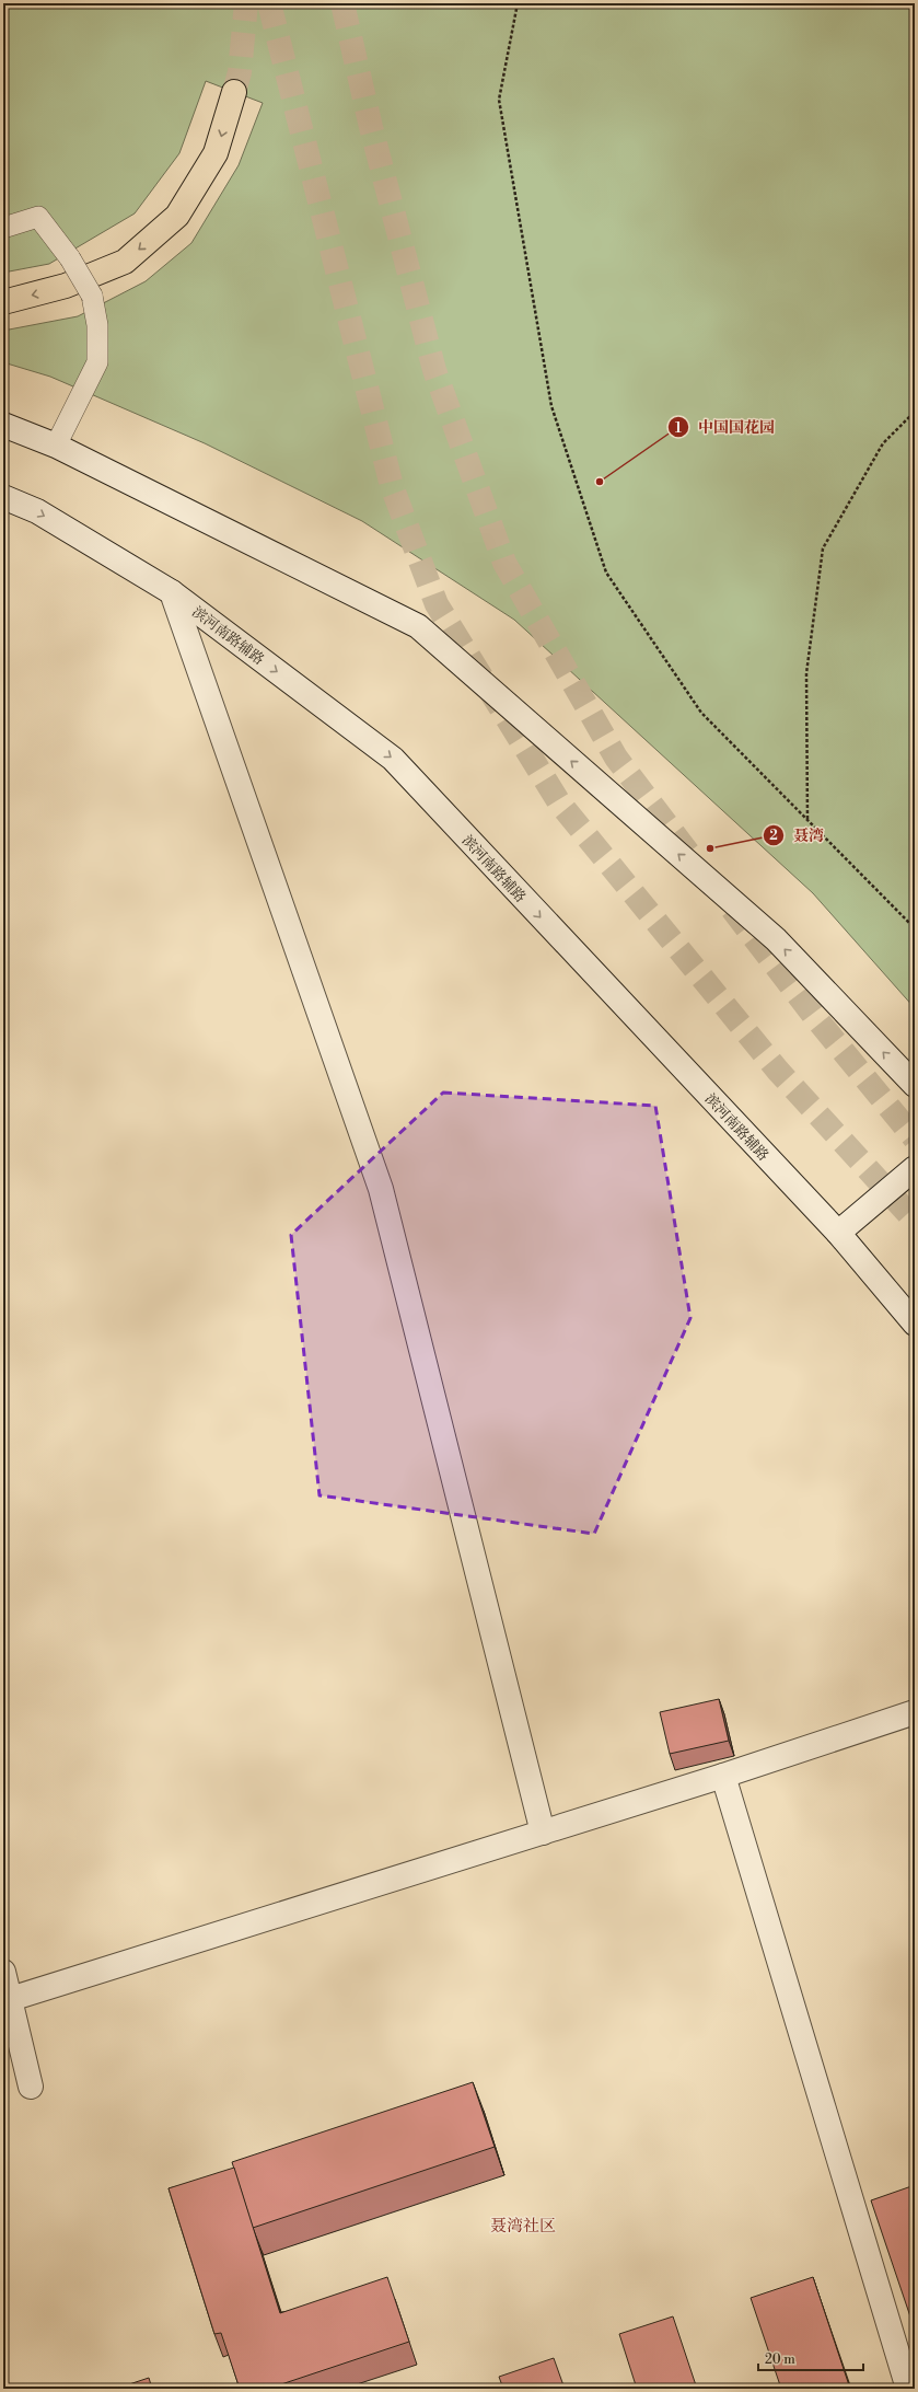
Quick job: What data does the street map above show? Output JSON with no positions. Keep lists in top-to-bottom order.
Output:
{
  "streets": {
    "street": ["滨河南路辅路"]
  },
  "districts": ["聂湾社区"],
  "places": ["中国国花园", "聂湾"],
  "scale_bar": "20 m"
}
